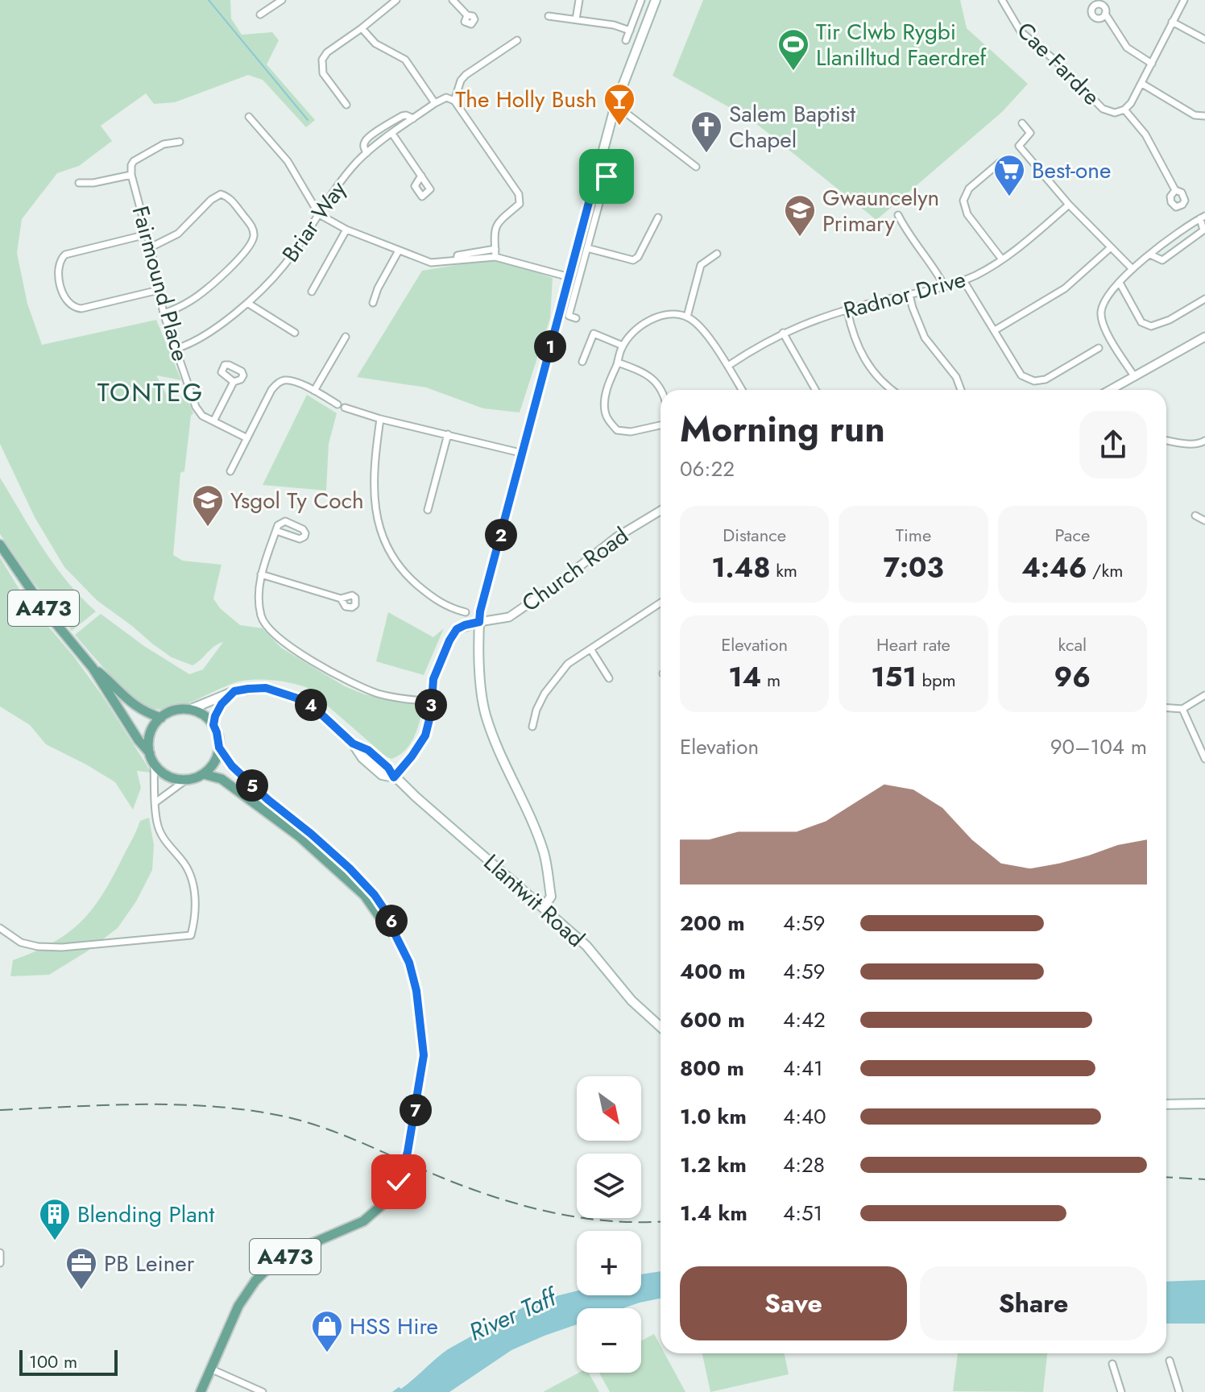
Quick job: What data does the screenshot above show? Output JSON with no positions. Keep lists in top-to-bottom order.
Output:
{
  "streets": {
    "main road": ["A473", "Llantwit Road"],
    "street": [
      "Cae Fardre",
      "Briar Way",
      "Fairmound Place",
      "Radnor Drive",
      "Church Road"
    ]
  },
  "crossings": [
    ["Briar Way", "Fairmound Place"]
  ],
  "districts": ["TONTEG"],
  "water": ["River Taff"],
  "places": {
    "sports": ["Tir Clwb Rygbi Llanilltud Faerdref"],
    "bar": ["The Holly Bush"],
    "church": ["Salem Baptist Chapel"],
    "supermarket": ["Best-one"],
    "school or university": ["Gwauncelyn Primary", "Ysgol Ty Coch"],
    "building": ["Blending Plant"],
    "office": ["PB Leiner"],
    "shop": ["HSS Hire"]
  },
  "scale_bar": "100 m",
  "north": "bottom right",
  "page": {
    "pins": [
      "1",
      "2",
      "3",
      "4",
      "5",
      "6",
      "7"
    ],
    "heading": ["Morning run", "06:22"],
    "stats": [
      ["Distance", "1.48 km"],
      ["Time", "7:03"],
      ["Pace", "4:46 /km"],
      ["Elevation", "14 m"],
      ["Heart rate", "151 bpm"],
      ["kcal", "96"]
    ],
    "chart": ["Elevation", "90–104 m"],
    "list": [
      {
        "name": "200 m",
        "note": "4:59"
      },
      {
        "name": "400 m",
        "note": "4:59"
      },
      {
        "name": "600 m",
        "note": "4:42"
      },
      {
        "name": "800 m",
        "note": "4:41"
      },
      {
        "name": "1.0 km",
        "note": "4:40"
      },
      {
        "name": "1.2 km",
        "note": "4:28"
      },
      {
        "name": "1.4 km",
        "note": "4:51"
      }
    ],
    "map_buttons": ["+", "−"],
    "buttons": ["Save", "Share"],
    "scale": "100 m"
  }
}
